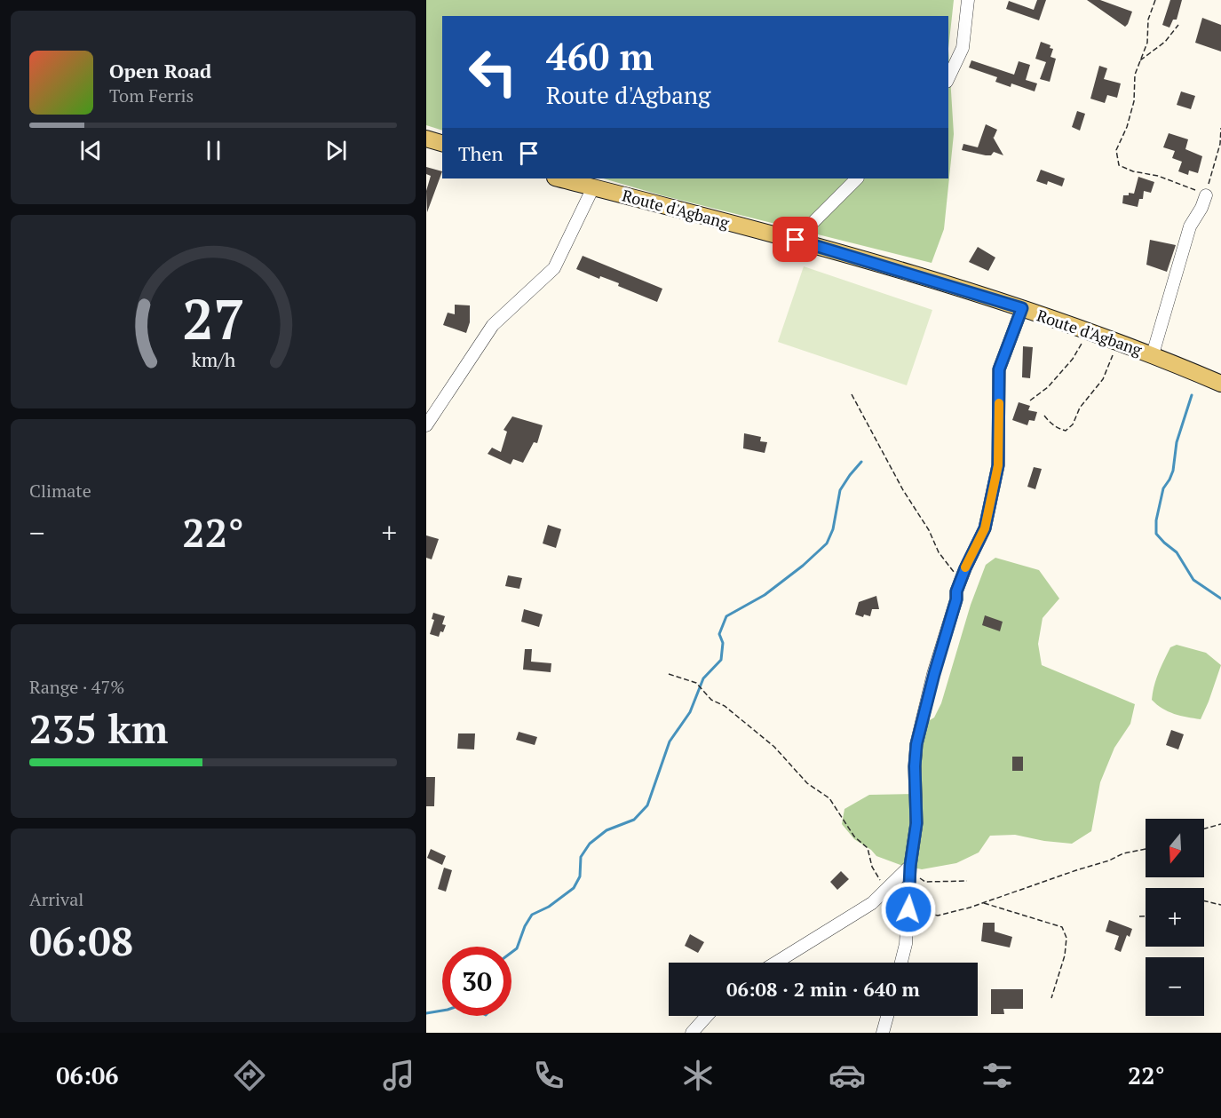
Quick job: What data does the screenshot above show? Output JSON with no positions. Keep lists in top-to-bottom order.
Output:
{
  "streets": {
    "main road": ["Route d'Agbang"]
  },
  "north": "bottom",
  "page": {
    "turn": ["460 m", "Route d'Agbang"],
    "song": ["Open Road", "Tom Ferris"],
    "then": "Then",
    "tile": [
      "Climate",
      ["Range · 47%", "235 km"],
      ["Arrival", "06:08"]
    ],
    "heat": ["−", "22°", "+"],
    "map_buttons": ["+", "−"],
    "limit": "30",
    "trip": "06:08 · 2 min · 640 m",
    "tabs": ["06:06", "22°"],
    "gauge": ["27", "km/h"]
  }
}
